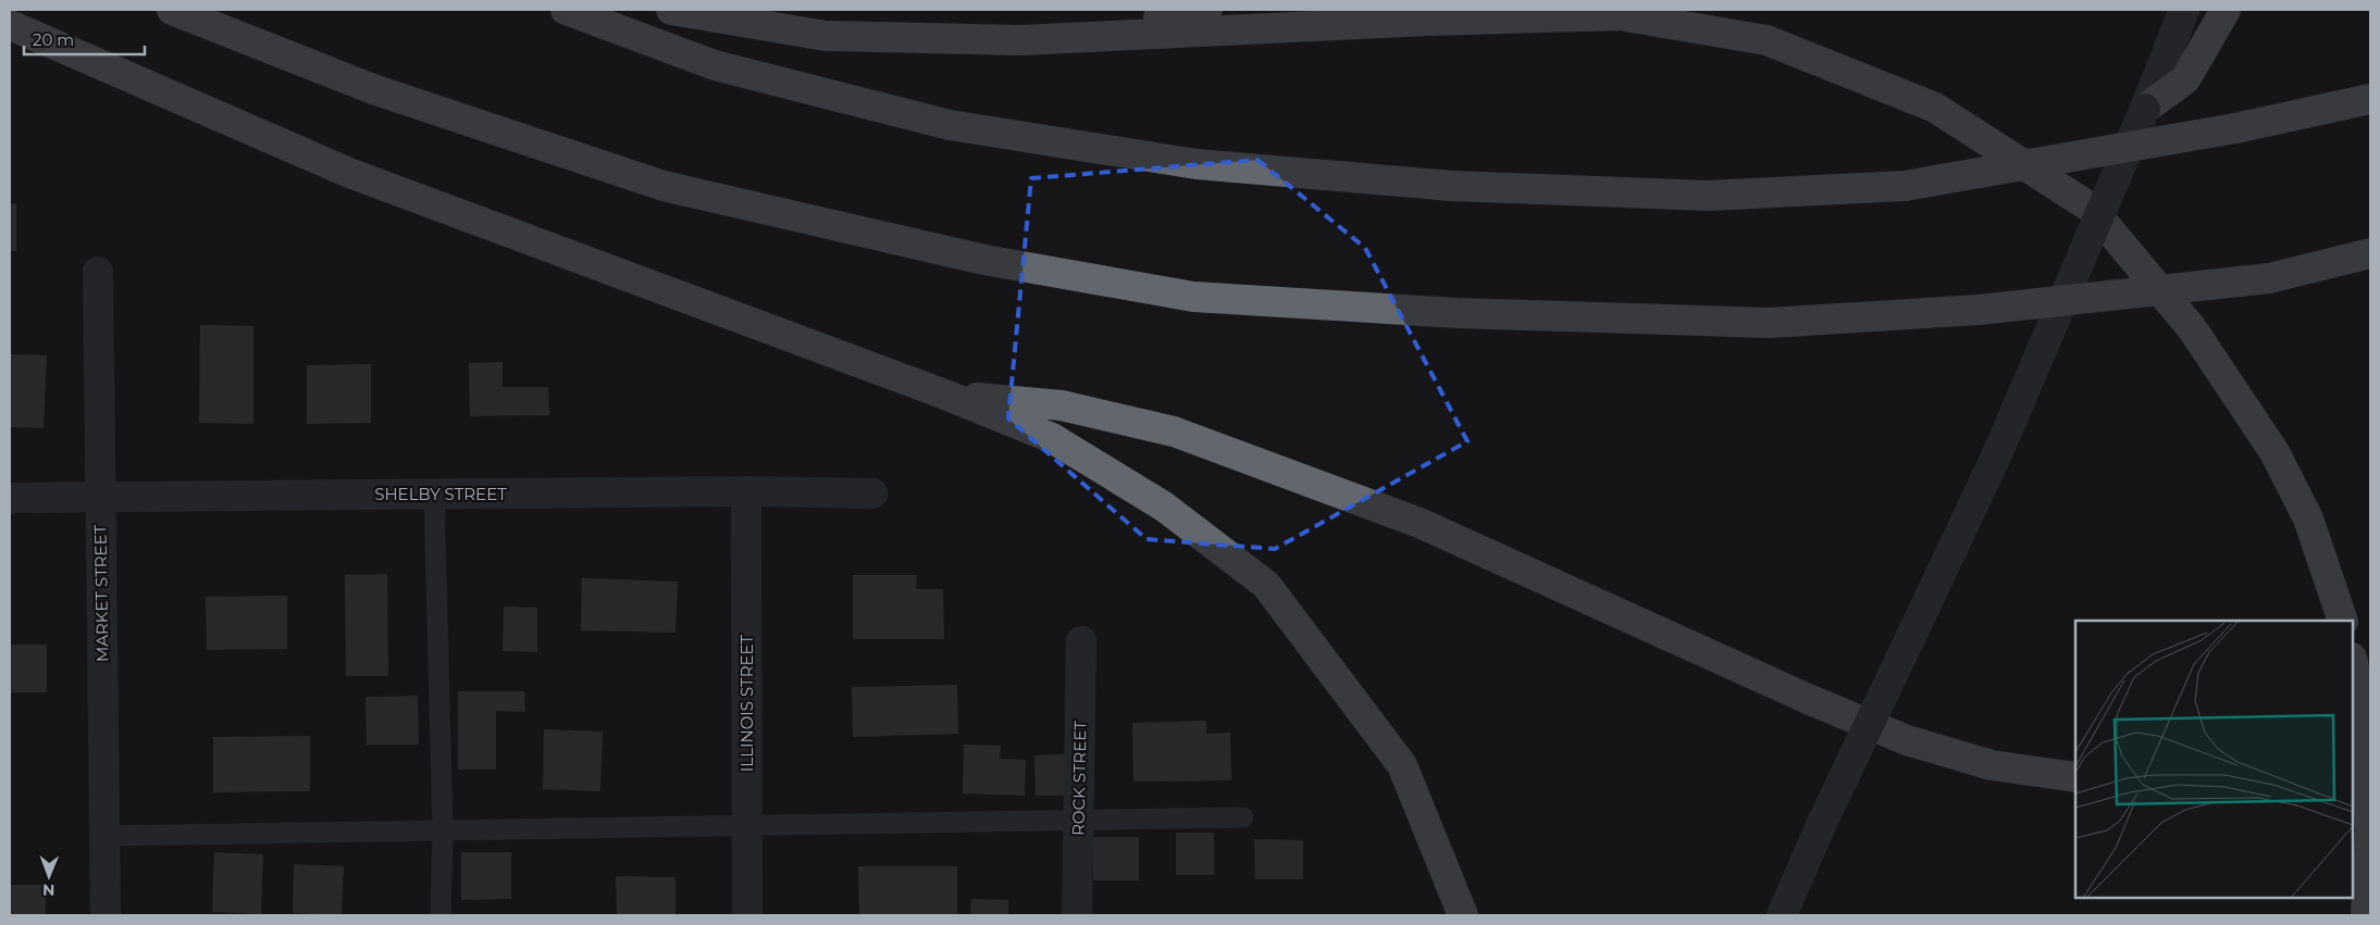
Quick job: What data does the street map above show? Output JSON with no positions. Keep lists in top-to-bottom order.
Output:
{
  "streets": {
    "street": [
      "SHELBY STREET",
      "MARKET STREET",
      "ILLINOIS STREET",
      "ROCK STREET"
    ]
  },
  "crossings": [
    ["SHELBY STREET", "MARKET STREET"],
    ["SHELBY STREET", "ILLINOIS STREET"]
  ],
  "scale_bar": "20 m",
  "north": "bottom"
}
